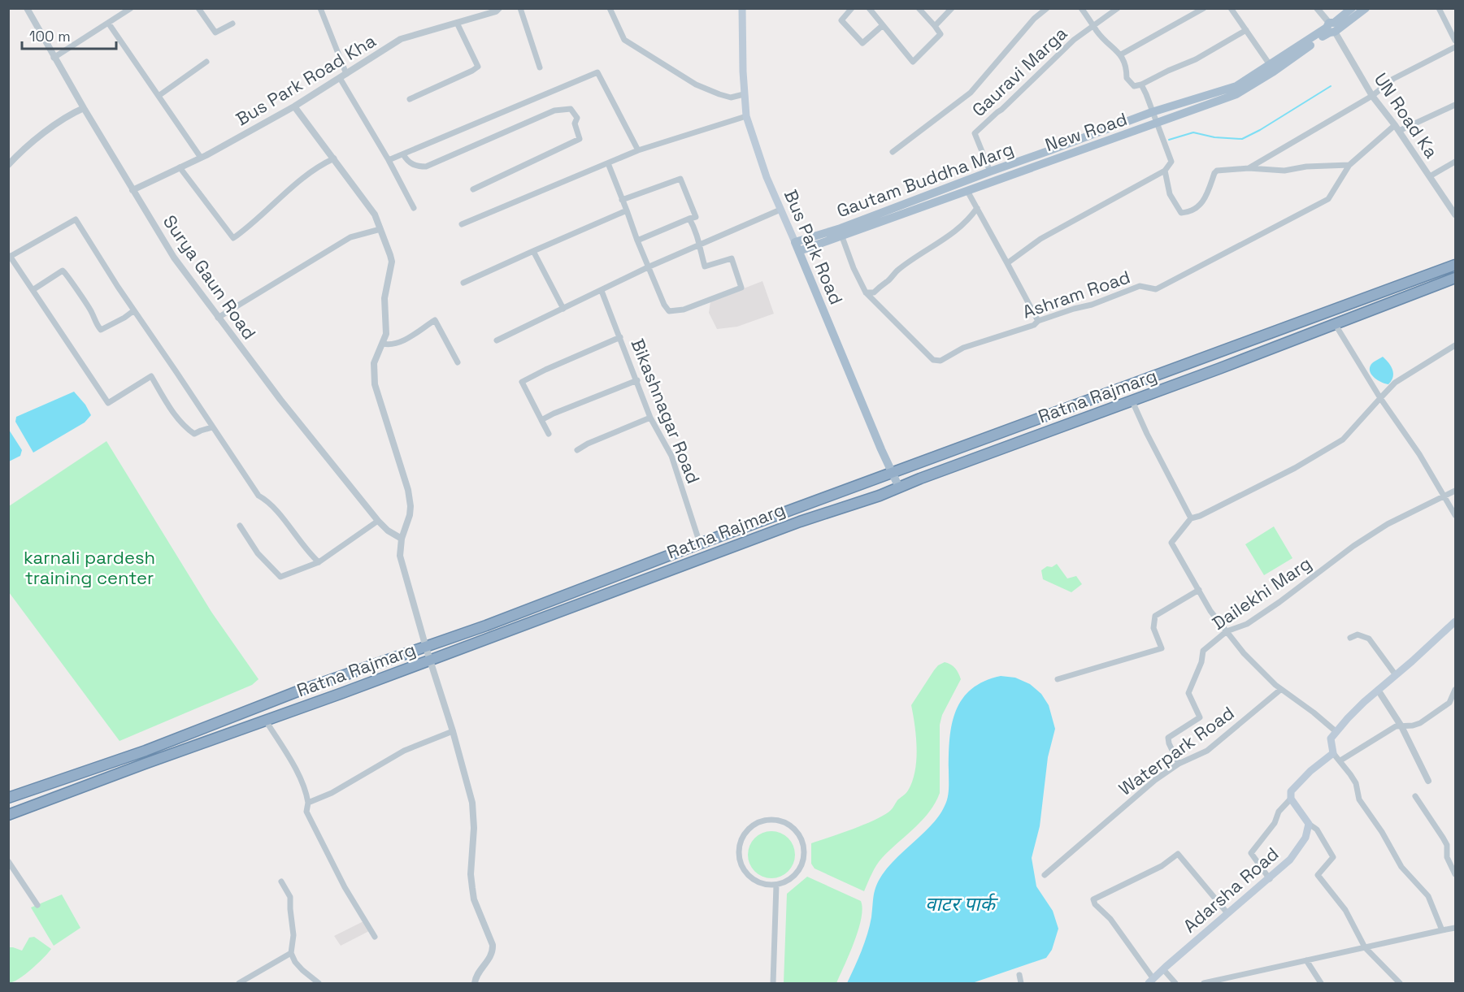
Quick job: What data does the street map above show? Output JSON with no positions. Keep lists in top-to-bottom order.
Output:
{
  "streets": {
    "highway": ["Ratna Rajmarg"],
    "main road": [
      "New Road",
      "Gautam Buddha Marg",
      "Bus Park Road",
      "Adarsha Road"
    ],
    "street": [
      "Gauravi Marga",
      "Bus Park Road Kha",
      "UN Road Ka",
      "Surya Gaun Road",
      "Ashram Road",
      "Bikashnagar Road",
      "Dailekhi Marg",
      "Waterpark Road"
    ]
  },
  "crossings": [
    ["Gauravi Marga", "Gautam Buddha Marg"],
    ["Bus Park Road Kha", "Surya Gaun Road"],
    ["UN Road Ka", "Gautam Buddha Marg"],
    ["UN Road Ka", "Ashram Road"],
    ["New Road", "Gautam Buddha Marg"],
    ["New Road", "Bus Park Road"],
    ["New Road", "Ashram Road"],
    ["Gautam Buddha Marg", "Bus Park Road"],
    ["Bus Park Road", "Ratna Rajmarg"],
    ["Ratna Rajmarg", "Bikashnagar Road"],
    ["Dailekhi Marg", "Waterpark Road"]
  ],
  "water": ["वाटर पार्क"],
  "parks": ["karnali pardesh training center"],
  "scale_bar": "100 m"
}
